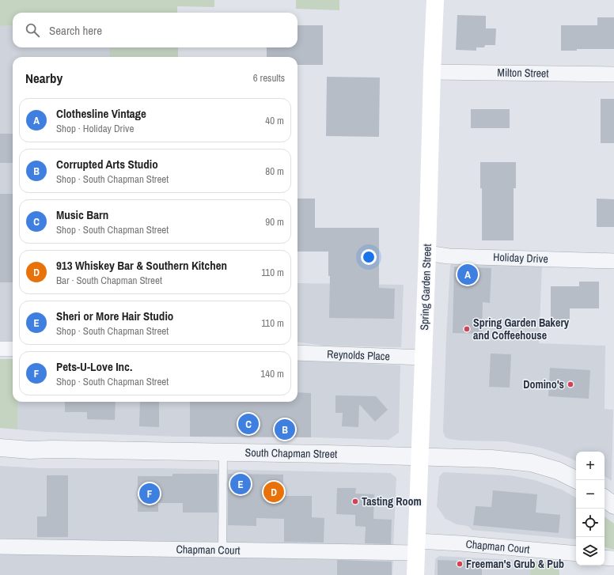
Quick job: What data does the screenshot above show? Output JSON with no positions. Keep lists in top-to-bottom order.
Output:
{
  "streets": {
    "main road": ["Spring Garden Street"],
    "street": [
      "Milton Street",
      "Holiday Drive",
      "Reynolds Place",
      "South Chapman Street",
      "Chapman Court"
    ]
  },
  "crossings": [
    ["Milton Street", "Spring Garden Street"],
    ["Holiday Drive", "Spring Garden Street"],
    ["Spring Garden Street", "Reynolds Place"],
    ["Spring Garden Street", "South Chapman Street"],
    ["Spring Garden Street", "Chapman Court"]
  ],
  "places": [
    "Spring Garden Bakery and Coffeehouse",
    "Domino's",
    "Tasting Room",
    "Freeman's Grub & Pub"
  ],
  "page": {
    "search": "Search here",
    "heading": ["Nearby", "6 results"],
    "list": [
      {
        "mark": "A",
        "name": "Clothesline Vintage",
        "note": "Shop · Holiday Drive",
        "value": "40 m"
      },
      {
        "mark": "B",
        "name": "Corrupted Arts Studio",
        "note": "Shop · South Chapman Street",
        "value": "80 m"
      },
      {
        "mark": "C",
        "name": "Music Barn",
        "note": "Shop · South Chapman Street",
        "value": "90 m"
      },
      {
        "mark": "D",
        "name": "913 Whiskey Bar & Southern Kitchen",
        "note": "Bar · South Chapman Street",
        "value": "110 m"
      },
      {
        "mark": "E",
        "name": "Sheri or More Hair Studio",
        "note": "Shop · South Chapman Street",
        "value": "110 m"
      },
      {
        "mark": "F",
        "name": "Pets-U-Love Inc.",
        "note": "Shop · South Chapman Street",
        "value": "140 m"
      }
    ],
    "pins": [
      "A",
      "C",
      "B",
      "E",
      "D",
      "F"
    ],
    "map_buttons": ["+", "−"]
  }
}
